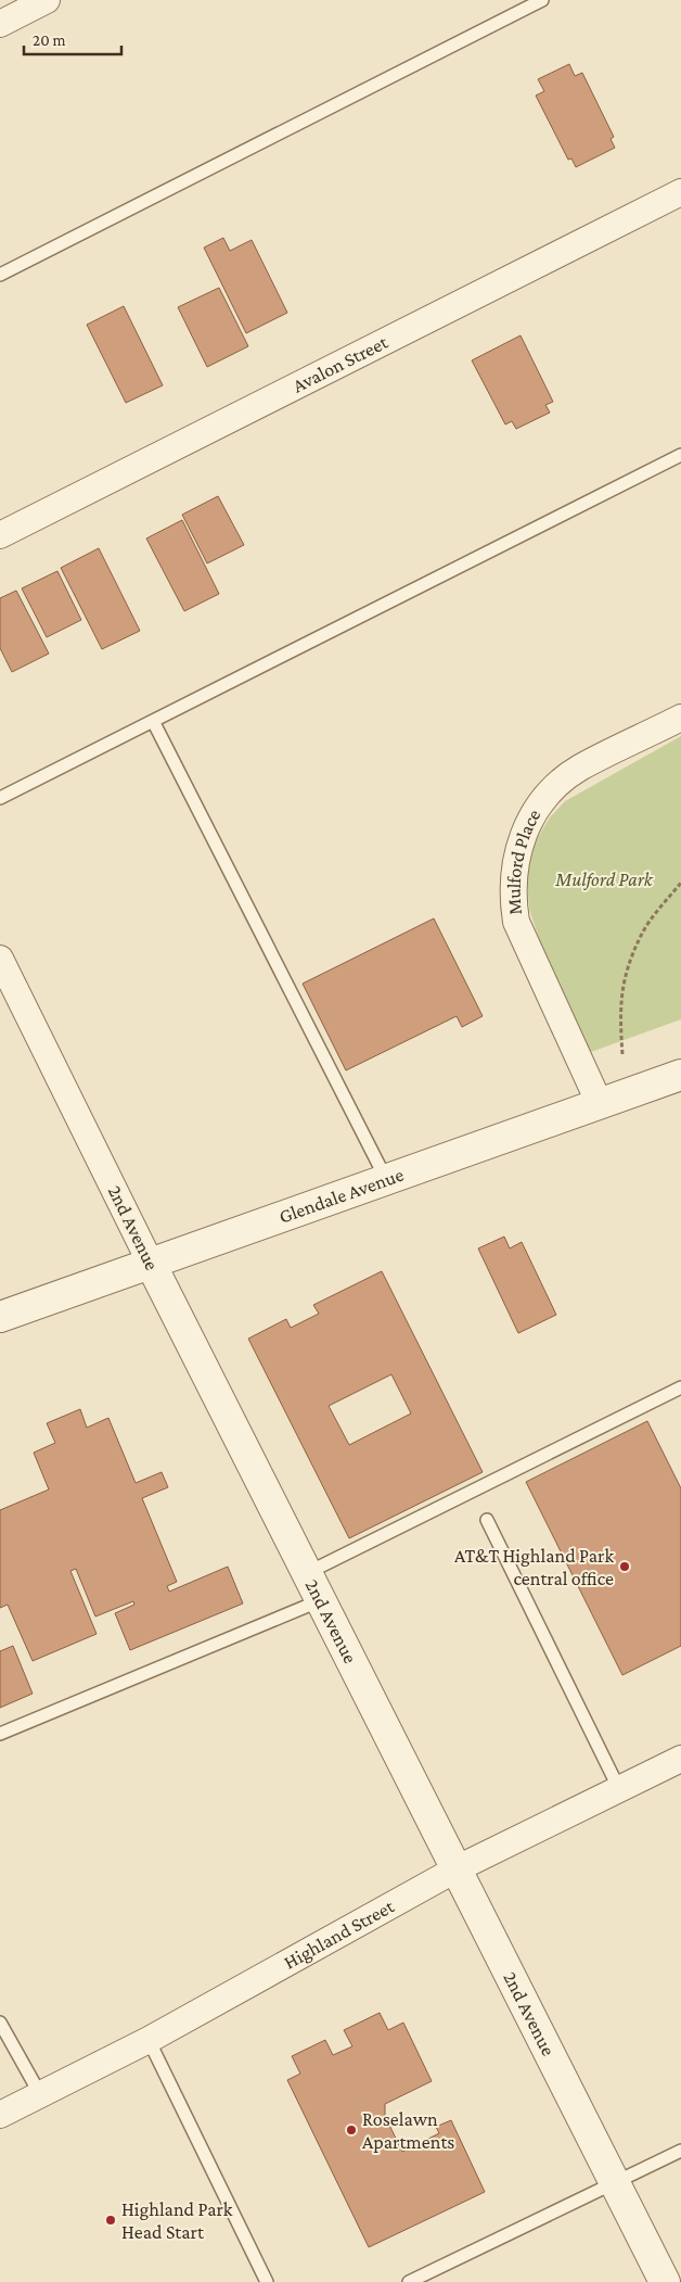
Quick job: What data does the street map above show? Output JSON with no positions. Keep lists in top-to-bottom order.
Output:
{
  "streets": {
    "street": [
      "Avalon Street",
      "Mulford Place",
      "Glendale Avenue",
      "2nd Avenue",
      "Highland Street"
    ]
  },
  "crossings": [
    ["Mulford Place", "Glendale Avenue"],
    ["Glendale Avenue", "2nd Avenue"],
    ["2nd Avenue", "Highland Street"]
  ],
  "parks": ["Mulford Park"],
  "places": ["AT&T Highland Park central office", "Roselawn Apartments", "Highland Park Head Start"],
  "scale_bar": "20 m"
}
